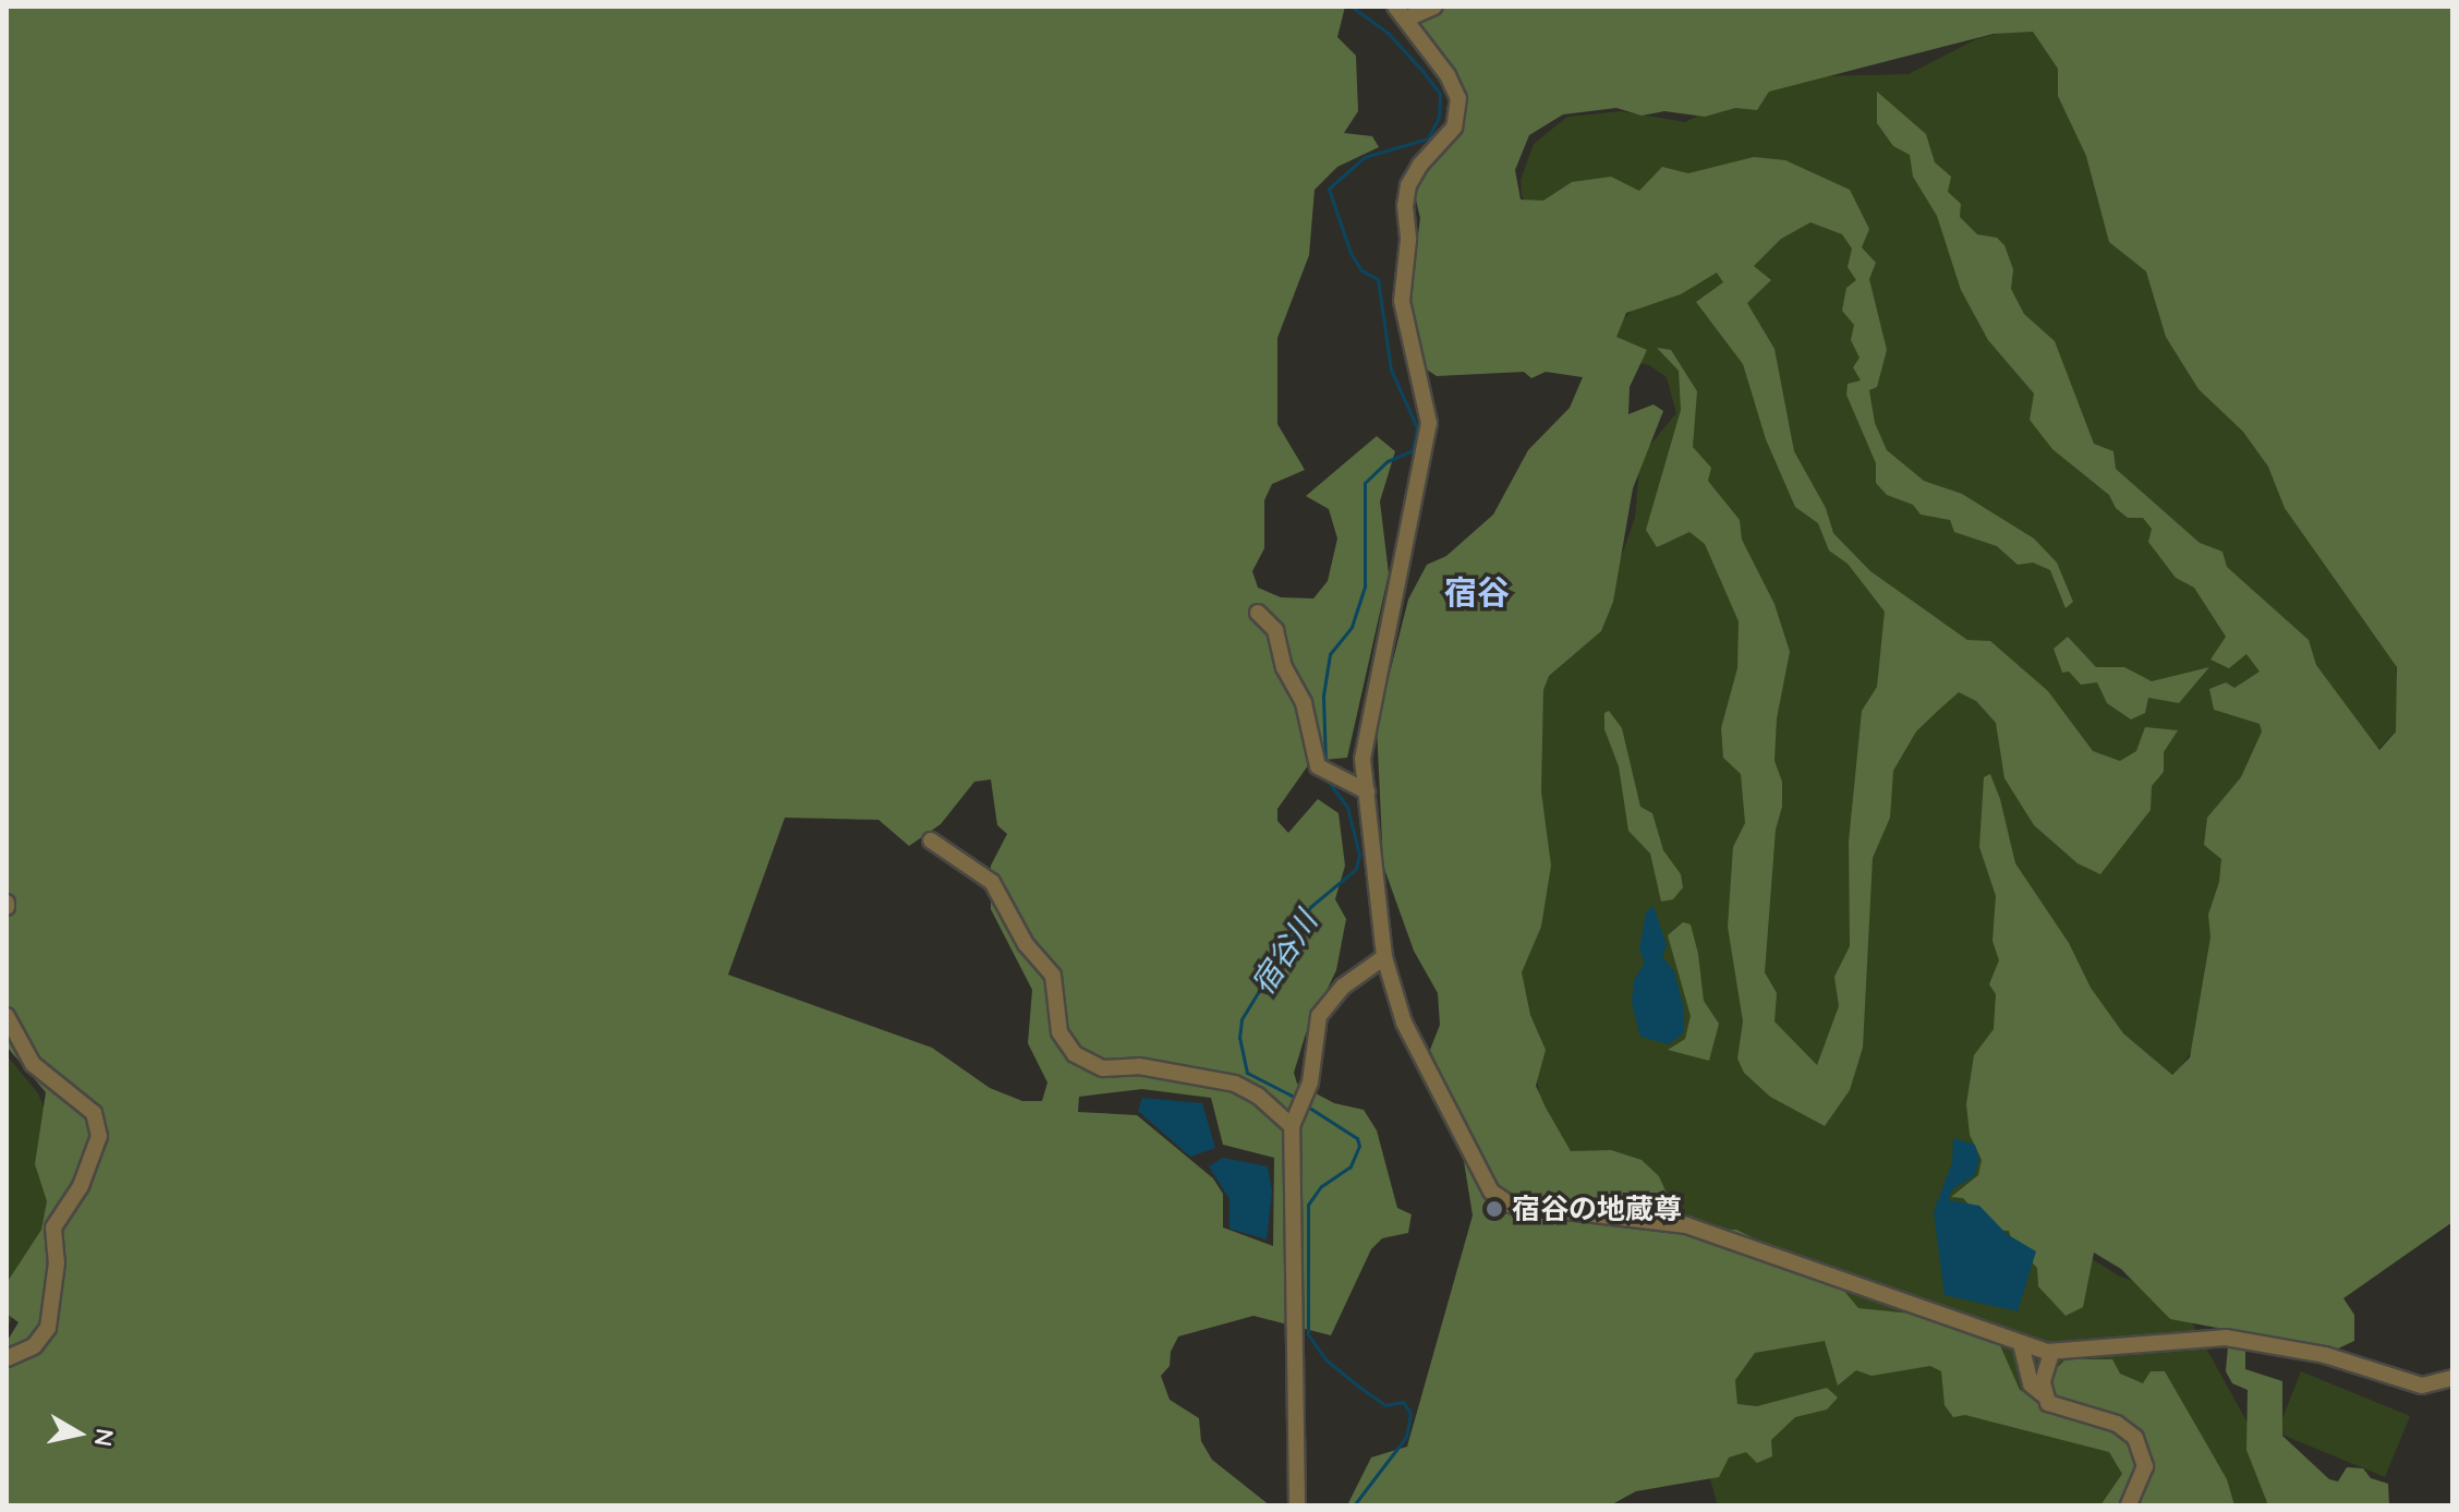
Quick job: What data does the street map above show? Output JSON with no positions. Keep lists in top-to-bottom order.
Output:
{
  "districts": ["宿谷"],
  "water": ["宿谷川"],
  "places": ["宿谷の地蔵尊"],
  "north": "right"
}
